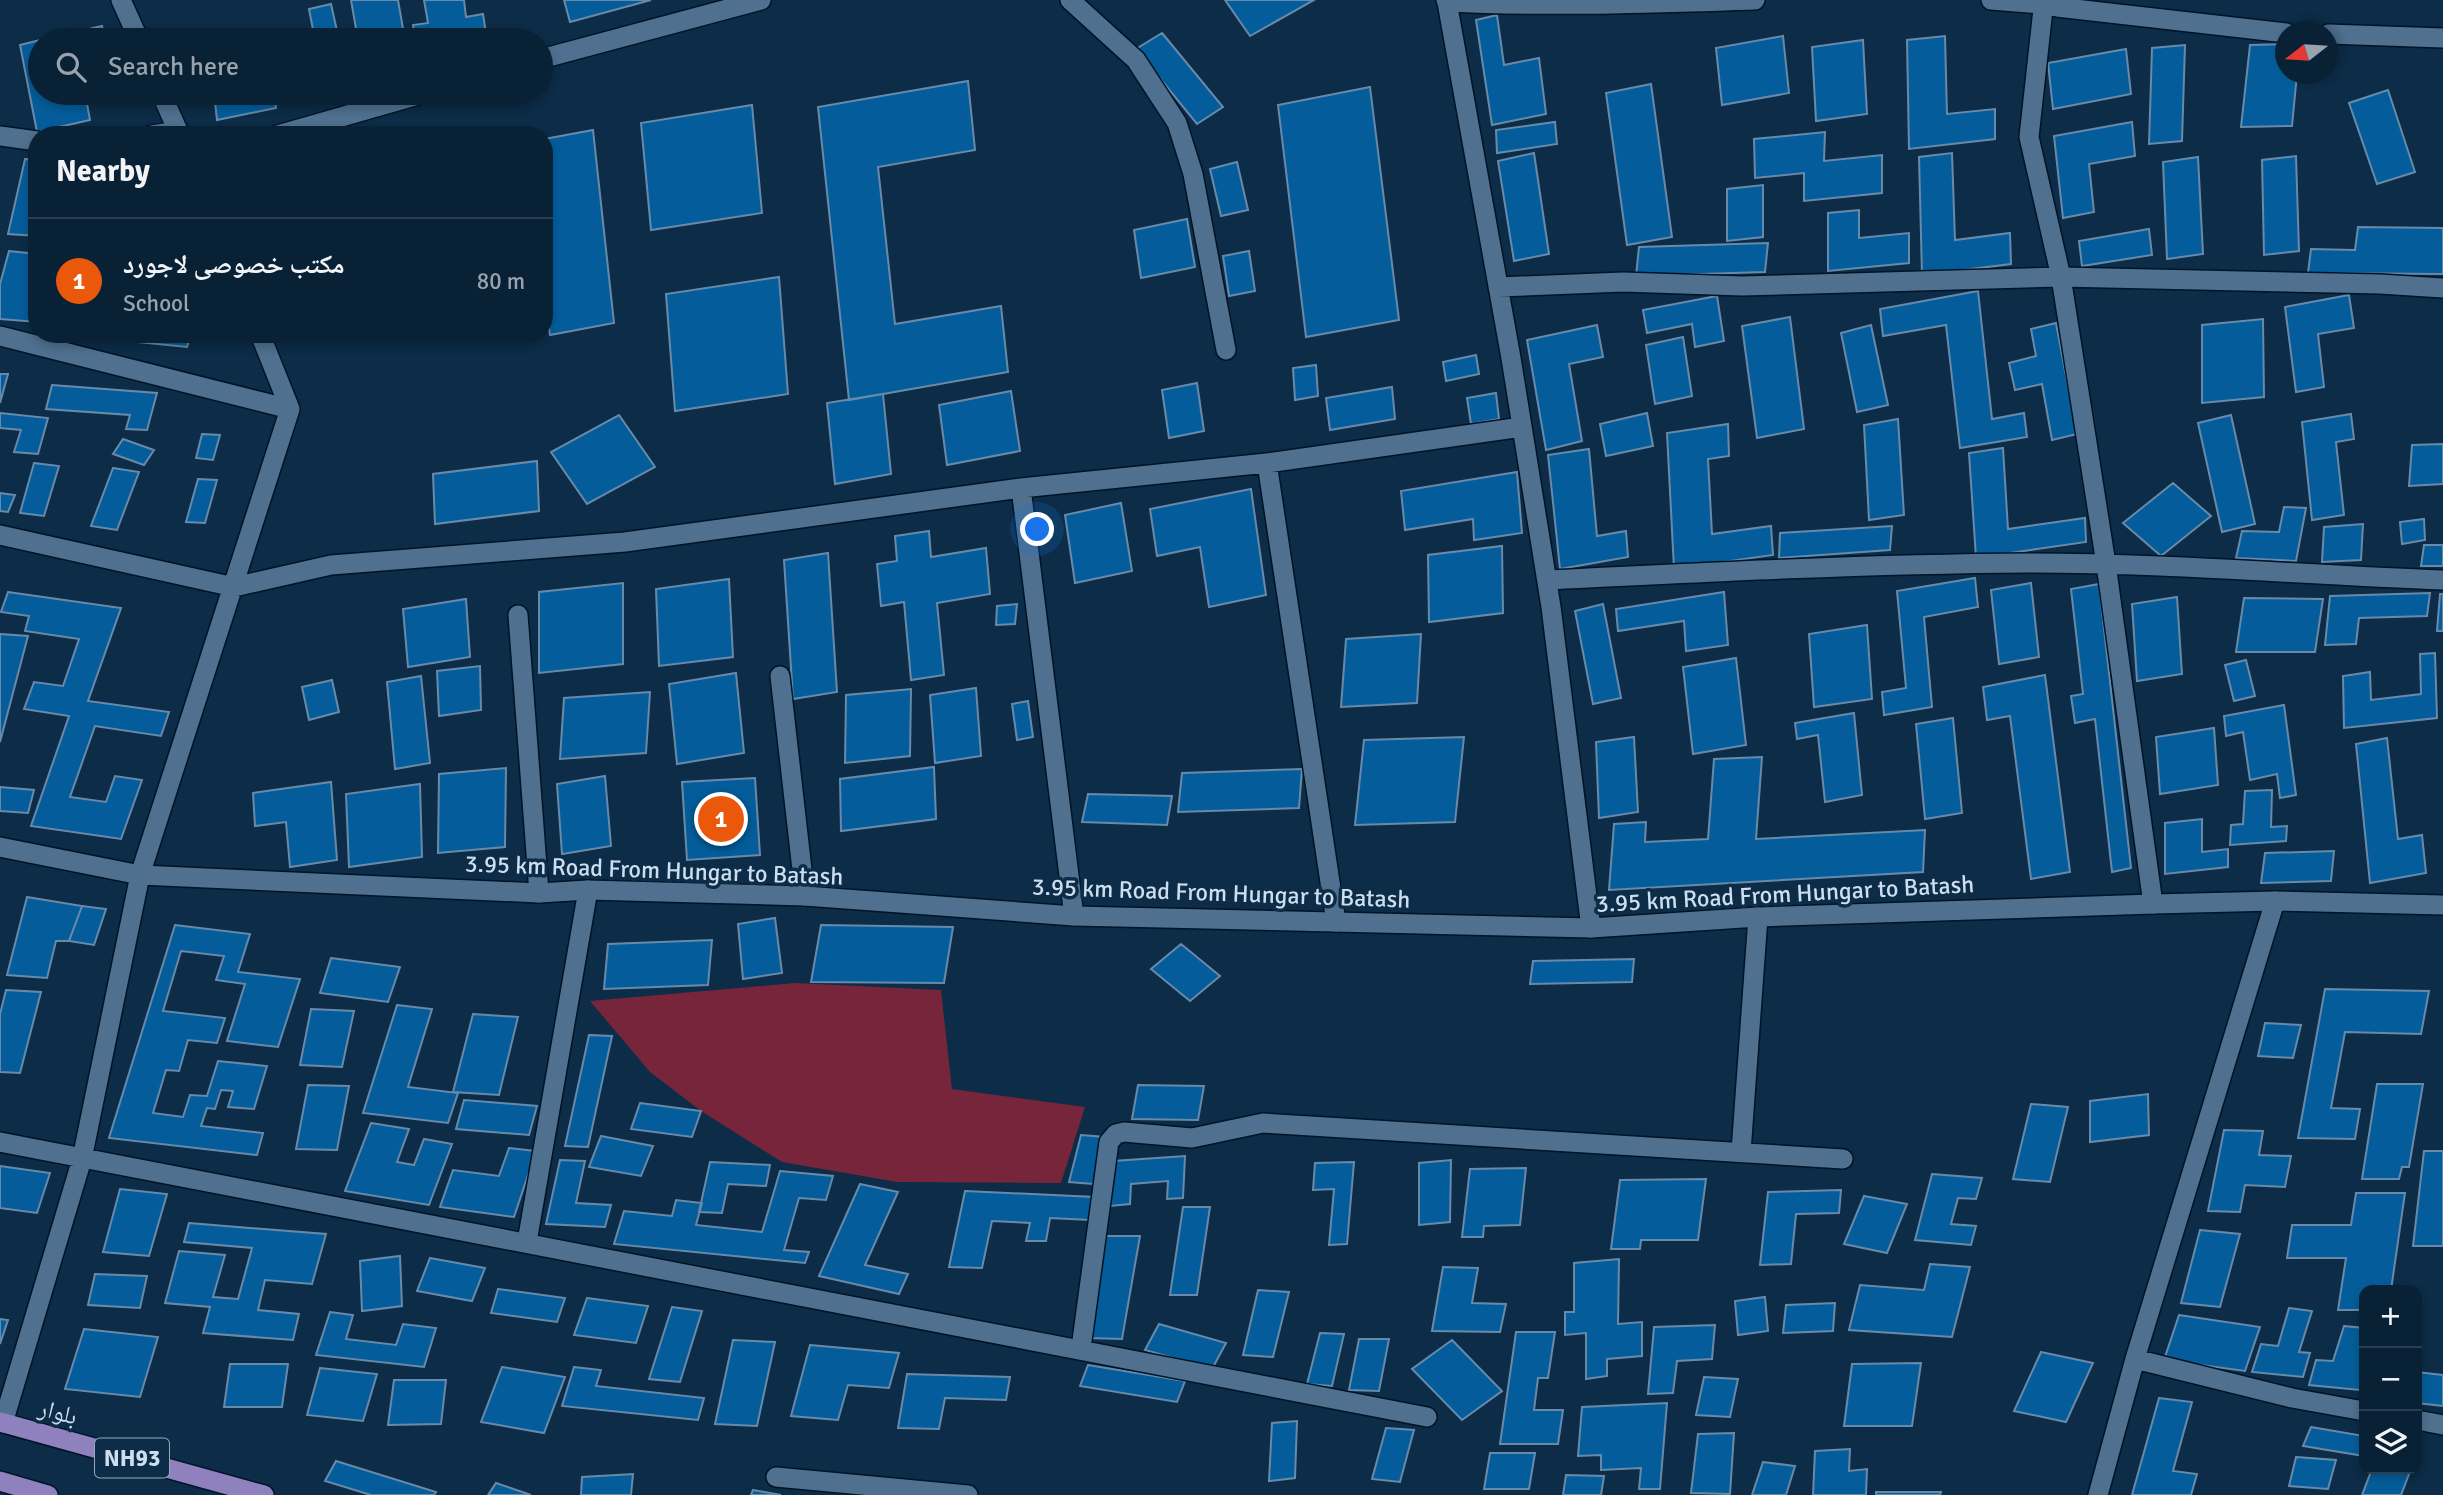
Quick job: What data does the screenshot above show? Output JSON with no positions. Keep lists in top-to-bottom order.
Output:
{
  "streets": {
    "main road": ["بلوار", "NH93"],
    "street": ["3.95 km Road From Hungar to Batash"]
  },
  "north": "left",
  "page": {
    "search": "Search here",
    "heading": "Nearby",
    "list": [
      {
        "mark": "1",
        "name": "مکتب خصوصی لاجورد",
        "note": "School",
        "value": "80 m"
      }
    ],
    "pins": "1",
    "map_buttons": ["+", "−"]
  }
}
